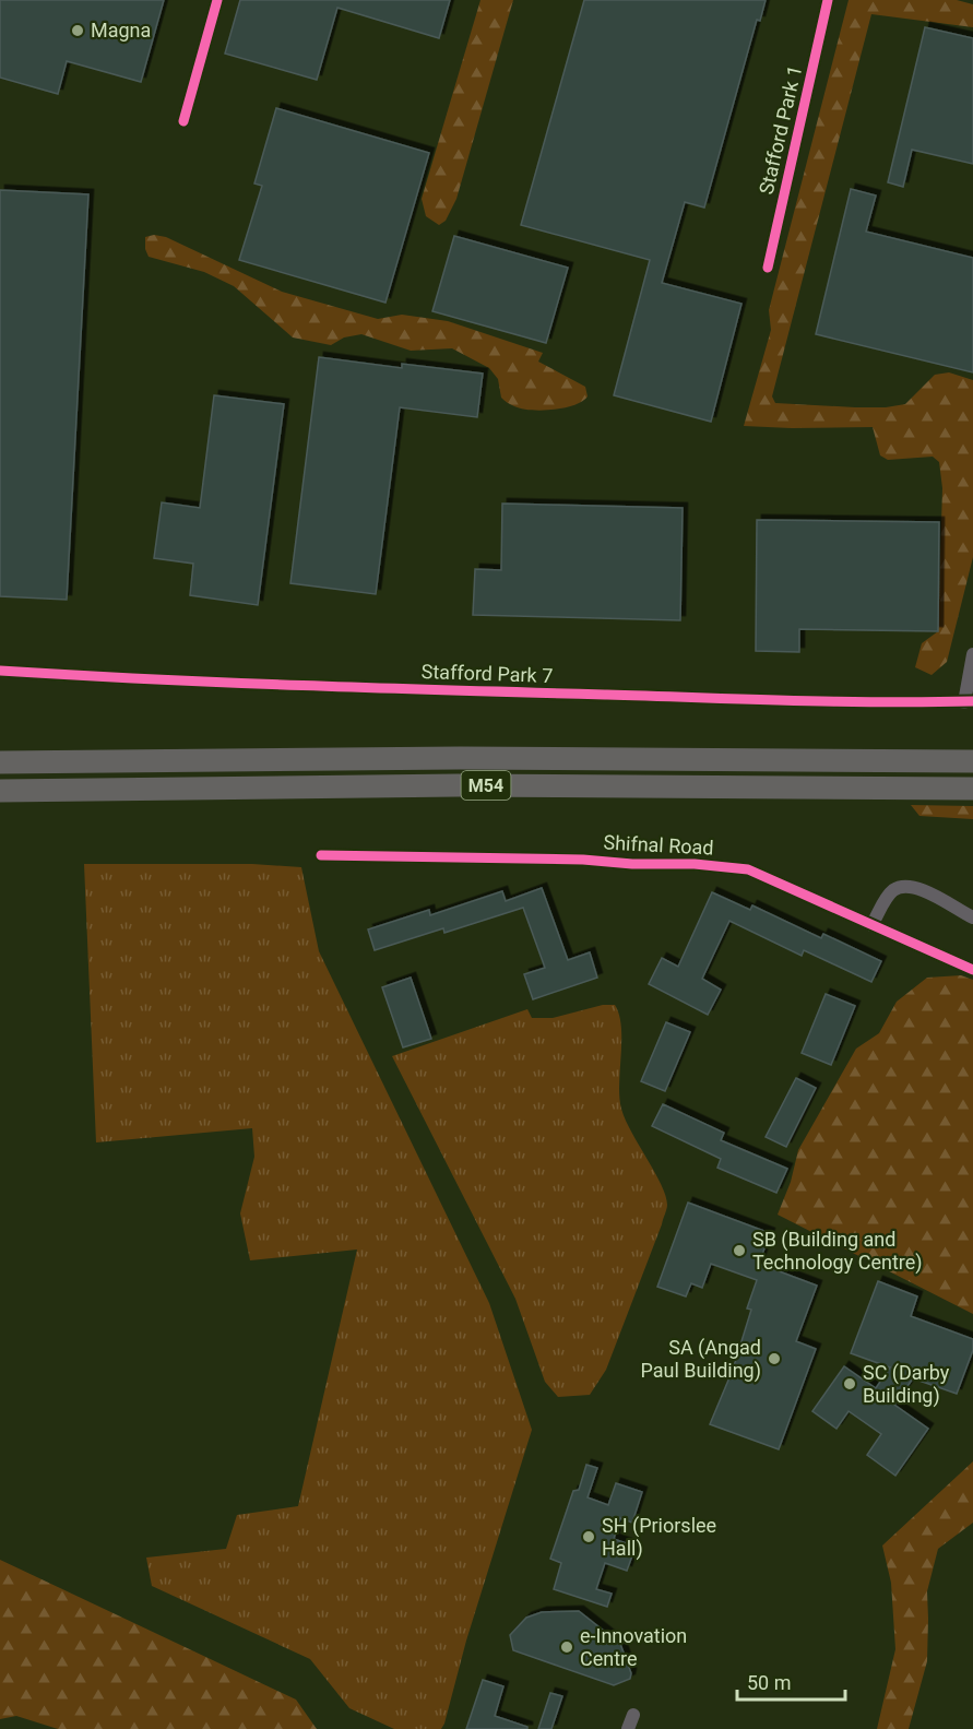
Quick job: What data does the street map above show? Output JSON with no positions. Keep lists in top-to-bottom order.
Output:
{
  "streets": {
    "highway": ["M54"],
    "street": ["Stafford Park 1", "Stafford Park 7", "Shifnal Road"]
  },
  "places": [
    "Magna",
    "SB (Building and Technology Centre)",
    "SA (Angad Paul Building)",
    "SC (Darby Building)",
    "SH (Priorslee Hall)",
    "e-Innovation Centre"
  ],
  "scale_bar": "50 m"
}
